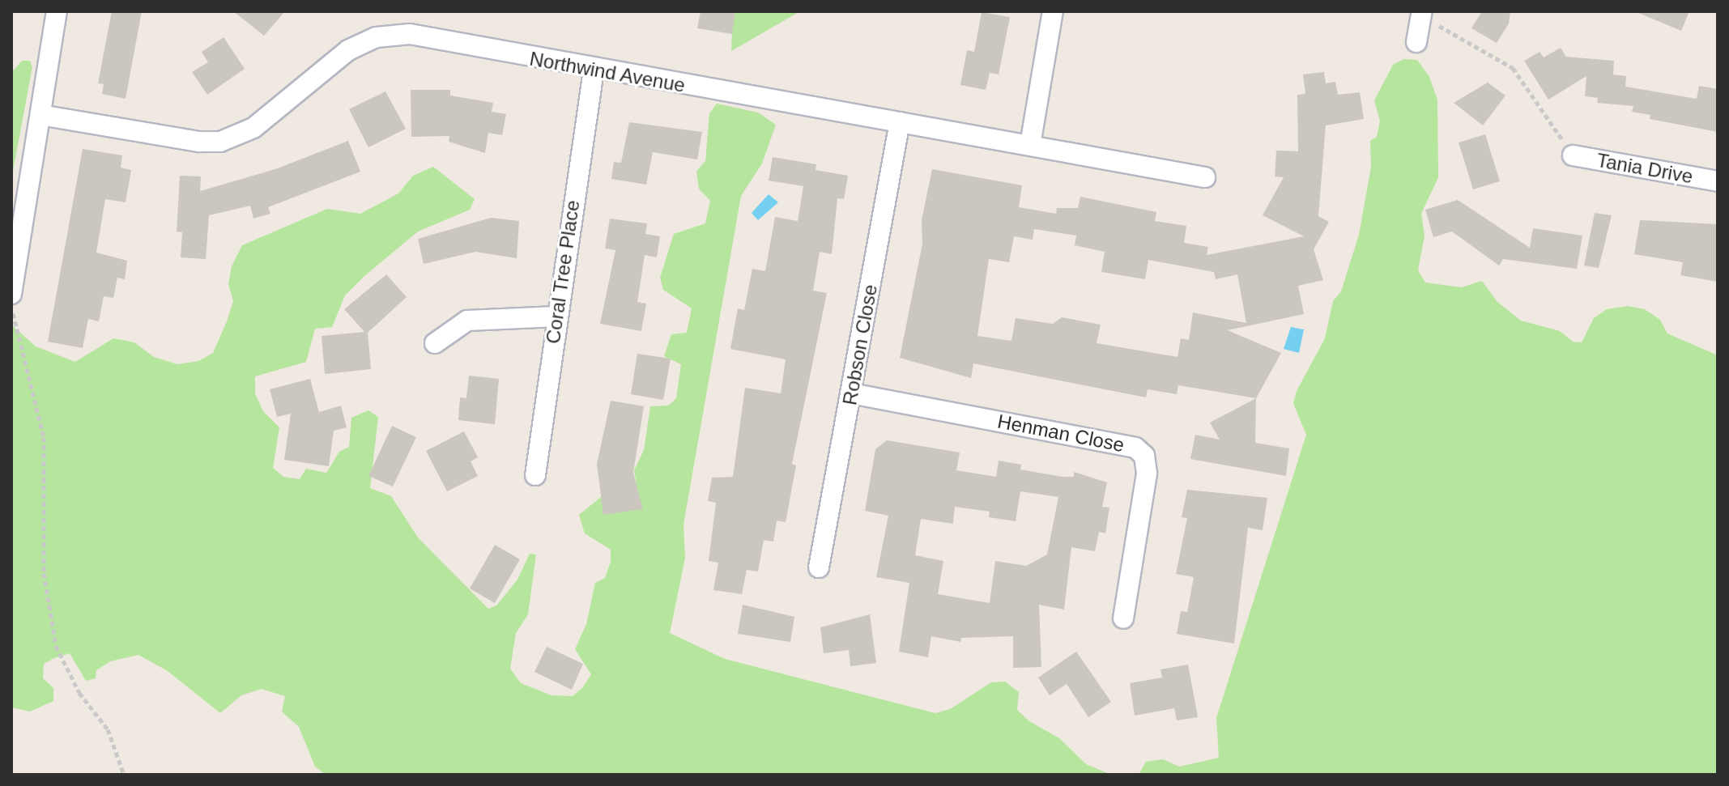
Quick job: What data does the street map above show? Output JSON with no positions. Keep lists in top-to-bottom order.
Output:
{
  "streets": {
    "street": [
      "Northwind Avenue",
      "Tania Drive",
      "Coral Tree Place",
      "Robson Close",
      "Henman Close"
    ]
  },
  "crossings": [
    ["Northwind Avenue", "Coral Tree Place"],
    ["Northwind Avenue", "Robson Close"],
    ["Robson Close", "Henman Close"]
  ]
}
